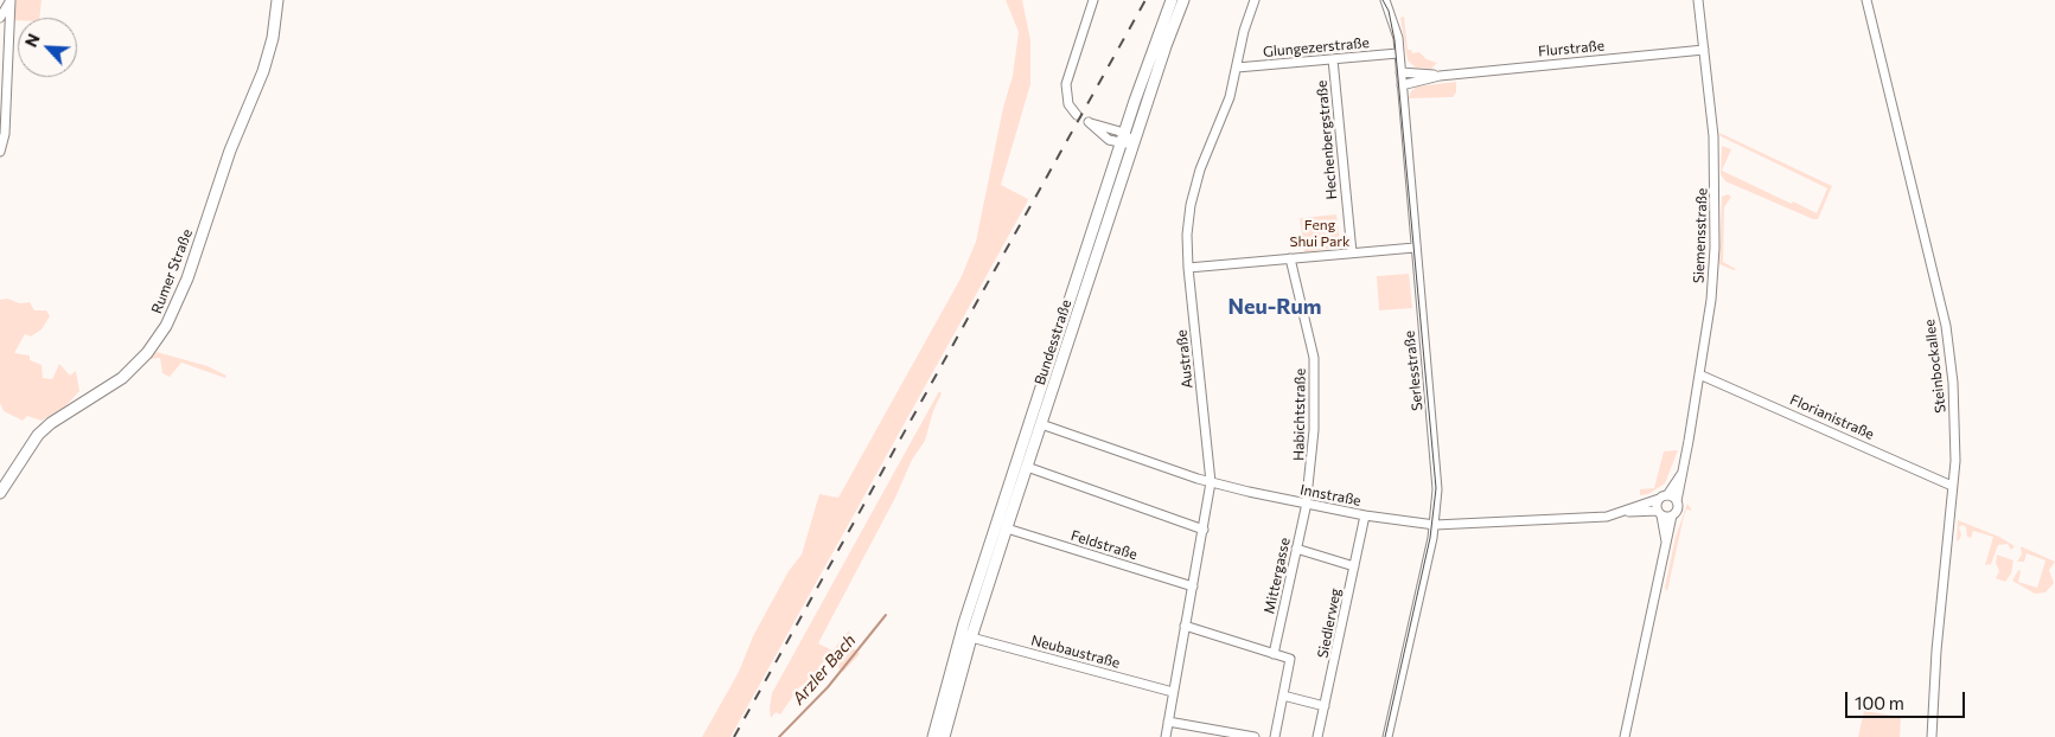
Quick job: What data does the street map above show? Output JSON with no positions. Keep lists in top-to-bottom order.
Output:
{
  "streets": {
    "main road": ["Rumer Straße", "Bundesstraße"],
    "street": [
      "Glungezerstraße",
      "Flurstraße",
      "Hechenbergstraße",
      "Siemensstraße",
      "Austraße",
      "Steinbockallee",
      "Serlesstraße",
      "Habichtstraße",
      "Florianistraße",
      "Innstraße",
      "Feldstraße",
      "Mittergasse",
      "Siedlerweg",
      "Neubaustraße"
    ]
  },
  "crossings": [
    ["Glungezerstraße", "Hechenbergstraße"],
    ["Glungezerstraße", "Austraße"],
    ["Glungezerstraße", "Serlesstraße"],
    ["Flurstraße", "Siemensstraße"],
    ["Flurstraße", "Serlesstraße"],
    ["Siemensstraße", "Florianistraße"],
    ["Siemensstraße", "Innstraße"],
    ["Bundesstraße", "Innstraße"],
    ["Bundesstraße", "Feldstraße"],
    ["Bundesstraße", "Neubaustraße"],
    ["Austraße", "Innstraße"],
    ["Austraße", "Feldstraße"],
    ["Austraße", "Neubaustraße"],
    ["Steinbockallee", "Florianistraße"],
    ["Serlesstraße", "Innstraße"],
    ["Habichtstraße", "Innstraße"],
    ["Habichtstraße", "Mittergasse"],
    ["Innstraße", "Mittergasse"],
    ["Innstraße", "Siedlerweg"]
  ],
  "districts": ["Neu-Rum"],
  "water": ["Arzler Bach"],
  "parks": ["Feng Shui Park"],
  "scale_bar": "100 m",
  "north": "top left"
}
